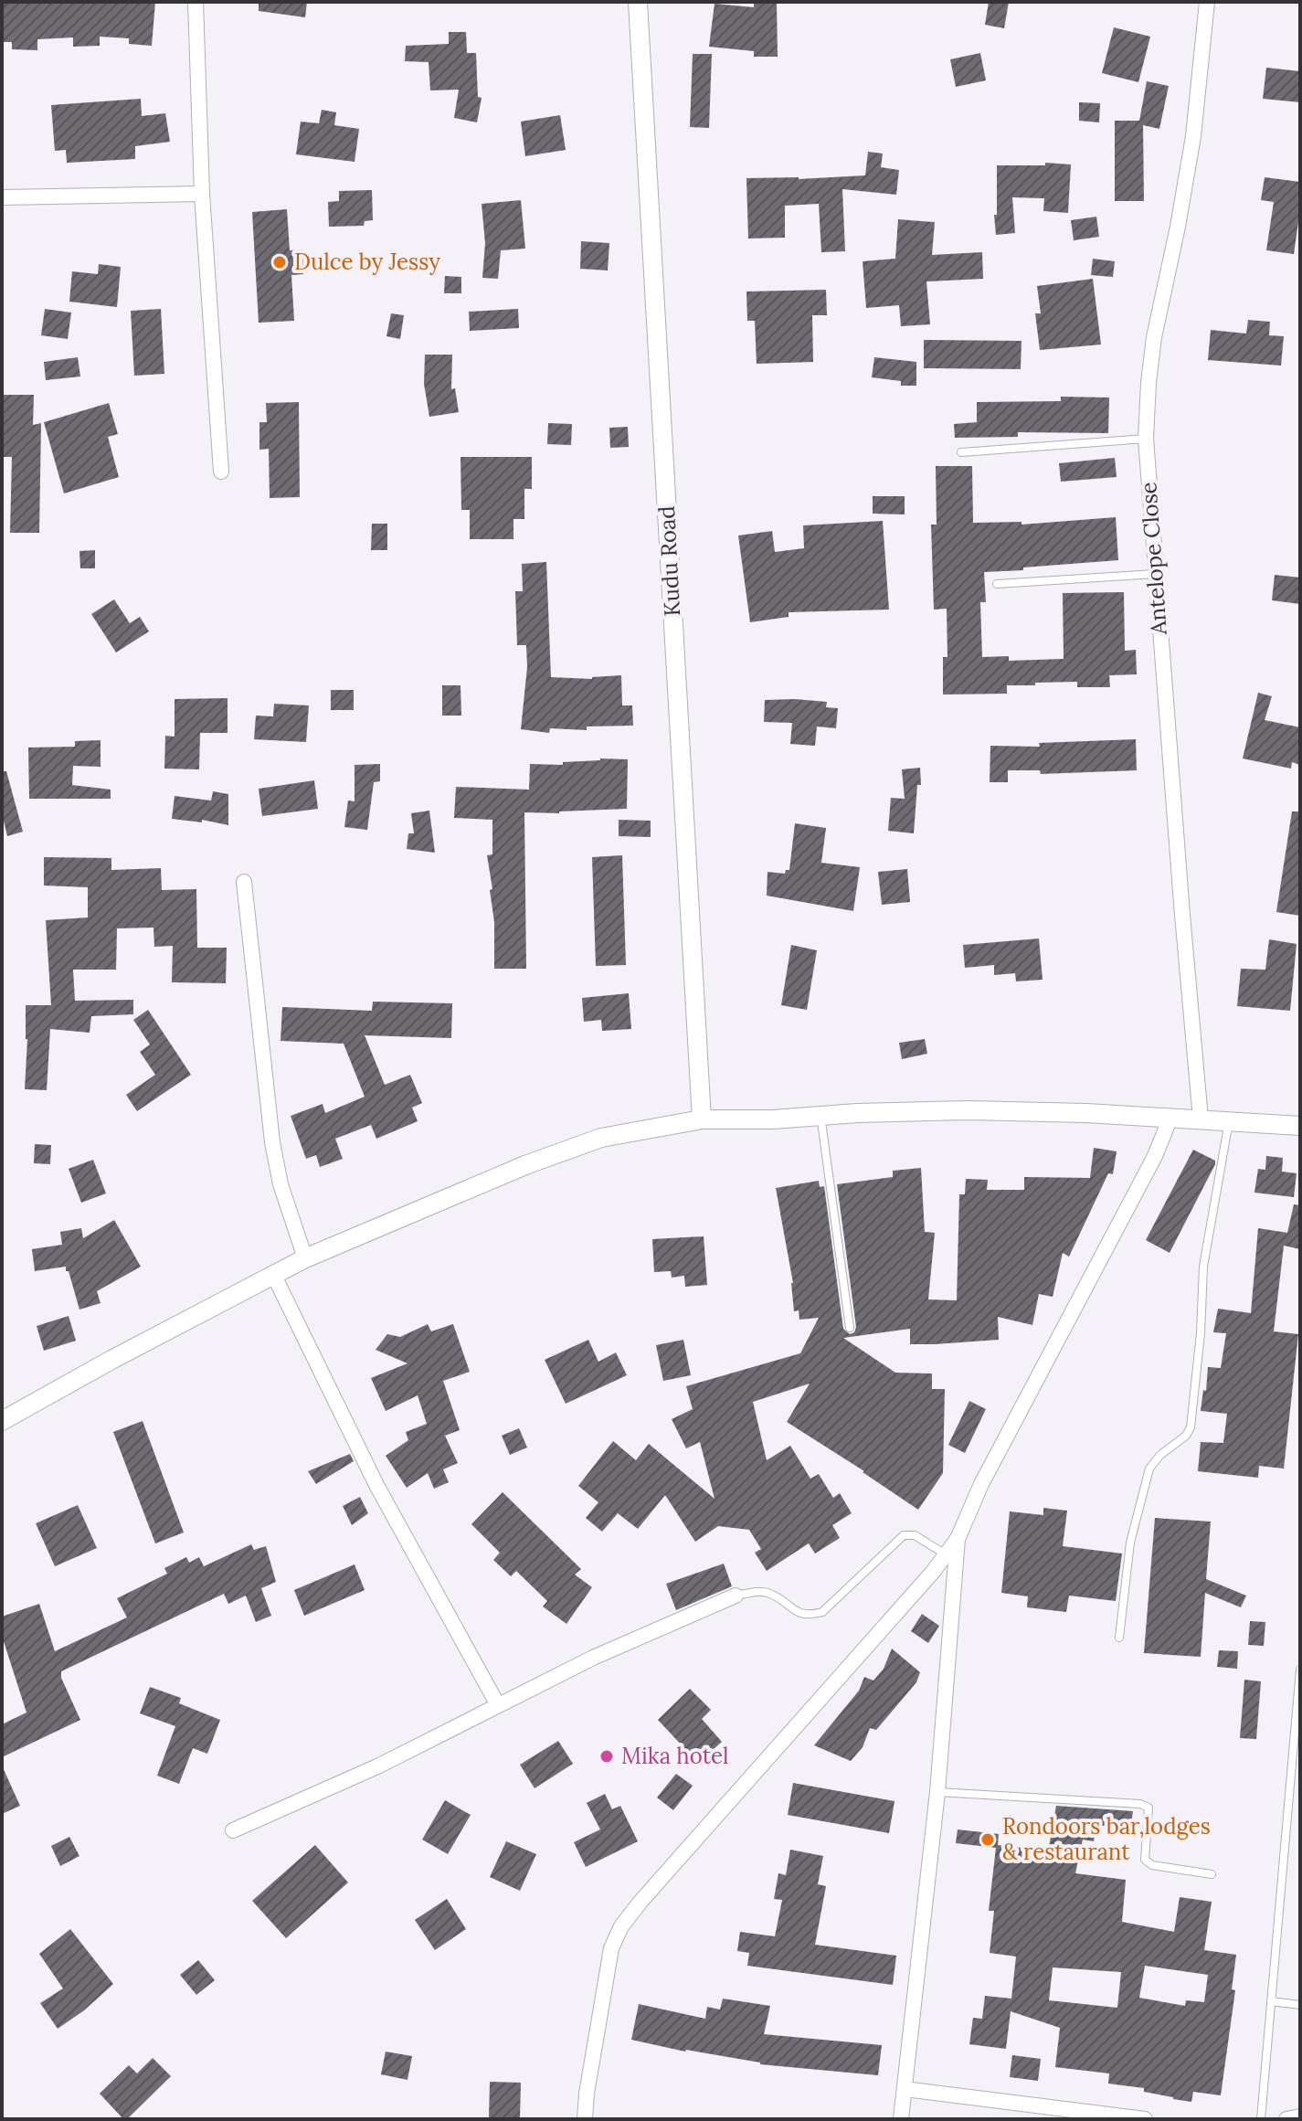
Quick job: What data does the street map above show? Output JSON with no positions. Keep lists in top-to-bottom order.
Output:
{
  "streets": {
    "street": ["Antelope Close", "Kudu Road"]
  },
  "places": ["Dulce by Jessy", "Mika hotel", "Rondoors bar,lodges & restaurant"]
}
